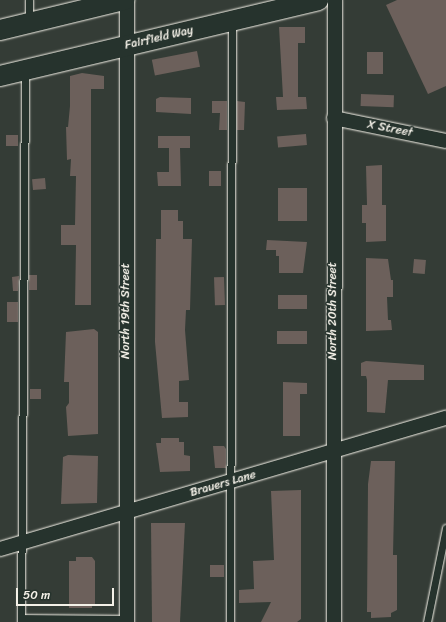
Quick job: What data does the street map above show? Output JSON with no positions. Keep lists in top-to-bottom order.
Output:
{
  "streets": {
    "main road": ["Fairfield Way"],
    "street": [
      "X Street",
      "North 19th Street",
      "North 20th Street",
      "Brauers Lane"
    ]
  },
  "crossings": [
    ["Fairfield Way", "North 19th Street"],
    ["X Street", "North 20th Street"],
    ["North 19th Street", "Brauers Lane"],
    ["North 20th Street", "Brauers Lane"]
  ],
  "scale_bar": "50 m"
}
